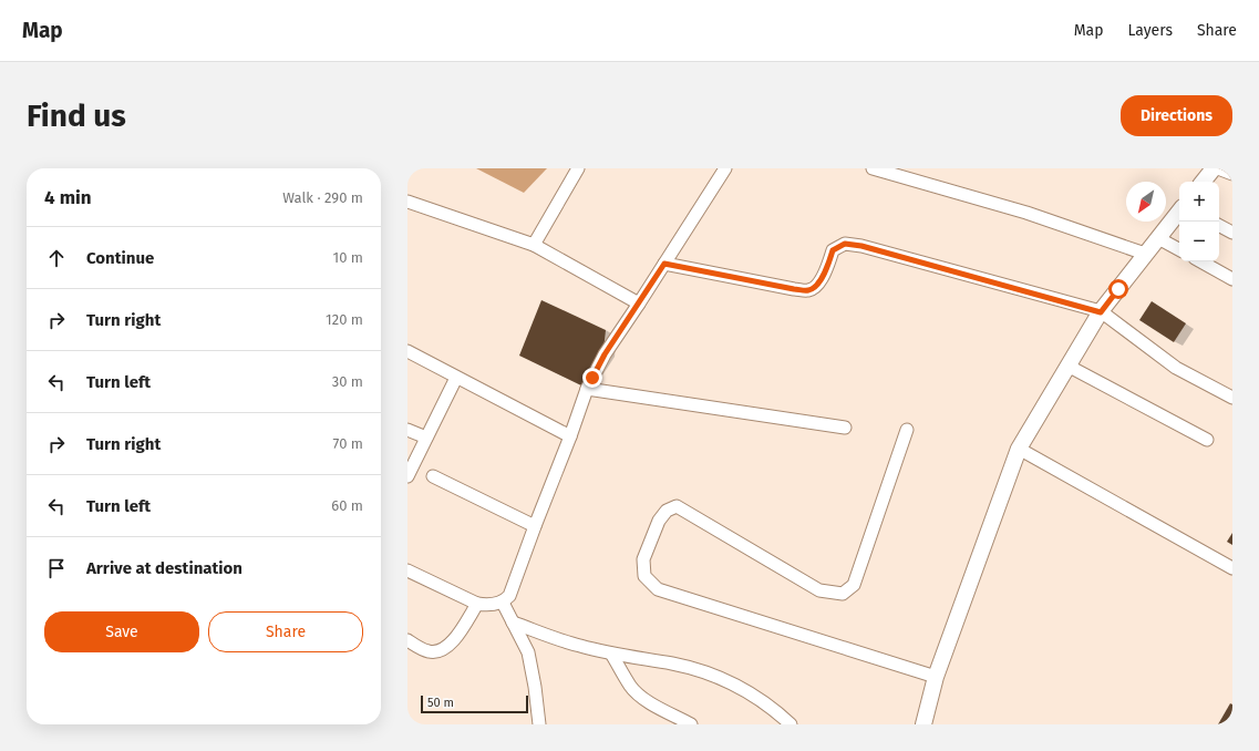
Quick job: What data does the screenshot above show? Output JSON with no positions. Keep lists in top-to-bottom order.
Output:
{
  "scale_bar": "50 m",
  "north": "bottom left",
  "page": {
    "header": "Map",
    "nav": ["Map", "Layers", "Share"],
    "buttons": [
      "Directions",
      ["Save", "Share"]
    ],
    "title": "Find us",
    "heading": ["4 min", "Walk · 290 m"],
    "map_buttons": ["+", "−"],
    "list": [
      ["Continue", "10 m"],
      ["Turn right", "120 m"],
      ["Turn left", "30 m"],
      ["Turn right", "70 m"],
      ["Turn left", "60 m"],
      "Arrive at destination"
    ],
    "scale": "50 m"
  }
}
